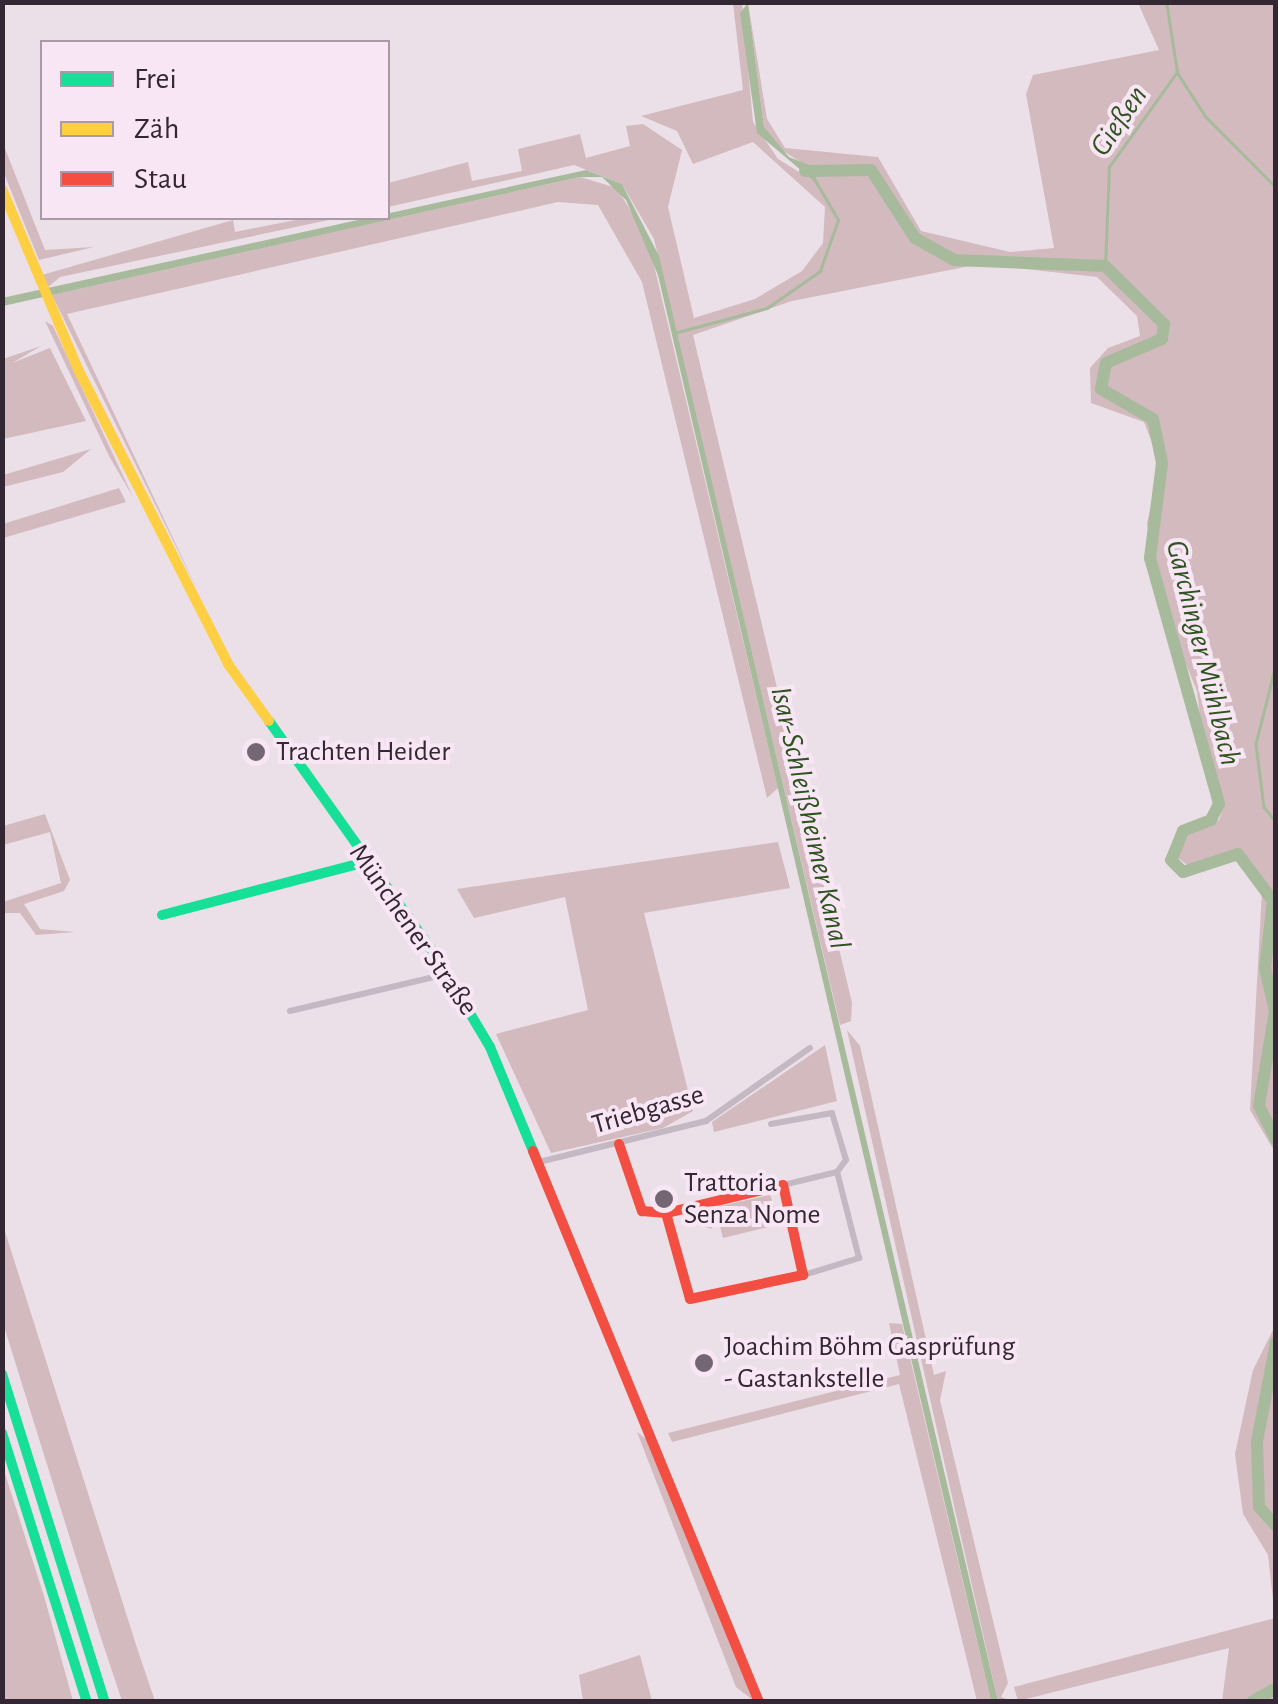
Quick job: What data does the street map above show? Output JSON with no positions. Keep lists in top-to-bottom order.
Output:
{
  "streets": {
    "main road": ["Münchener Straße"],
    "street": ["Triebgasse"]
  },
  "crossings": [
    ["Münchener Straße", "Triebgasse"]
  ],
  "water": ["Gießen", "Garchinger Mühlbach", "Isar-Schleißheimer Kanal"],
  "places": ["Trachten Heider", "Trattoria Senza Nome", "Joachim Böhm Gasprüfung - Gastankstelle"],
  "legend": ["Frei", "Zäh", "Stau"]
}
